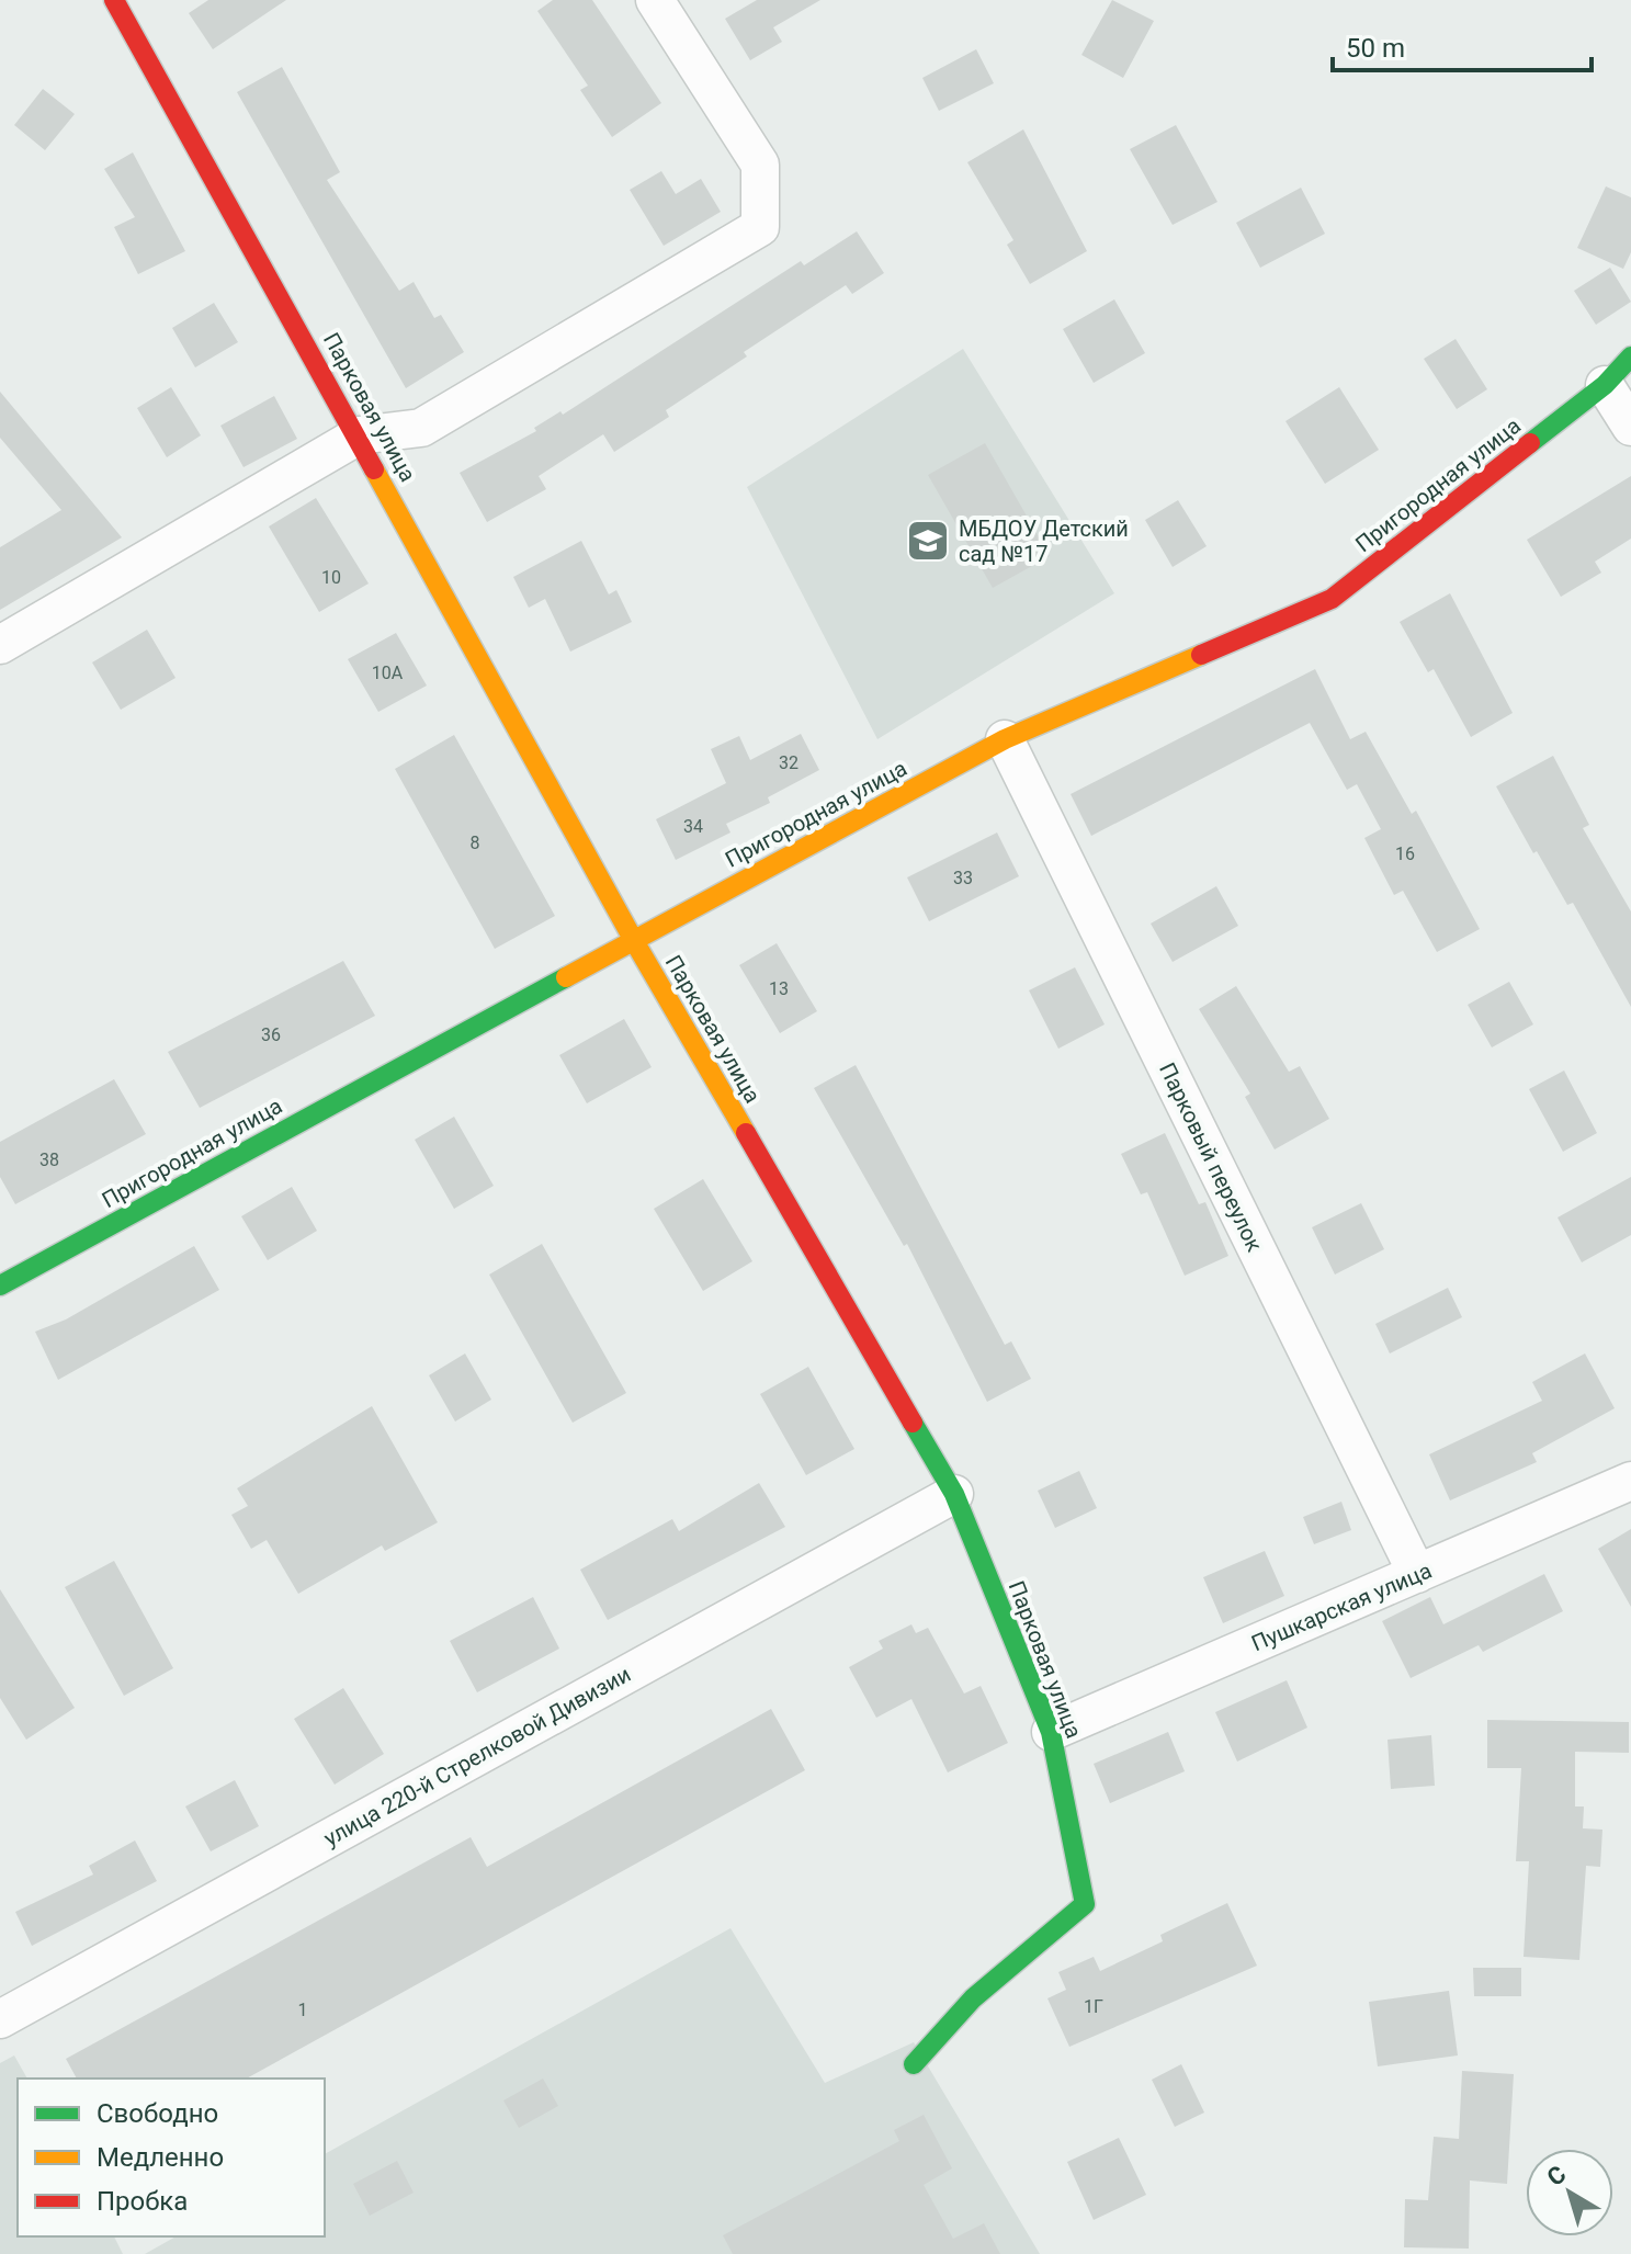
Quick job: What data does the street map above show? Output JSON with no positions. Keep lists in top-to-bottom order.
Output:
{
  "streets": {
    "street": [
      "Парковая улица",
      "Пригородная улица",
      "Парковый переулок",
      "Пушкарская улица",
      "улица 220-й Стрелковой Дивизии"
    ]
  },
  "crossings": [
    ["Парковая улица", "Пригородная улица"],
    ["Парковая улица", "Пушкарская улица"],
    ["Парковая улица", "улица 220-й Стрелковой Дивизии"],
    ["Пригородная улица", "Парковый переулок"],
    ["Парковый переулок", "Пушкарская улица"]
  ],
  "places": {
    "school or university": ["МБДОУ Детский сад №17"]
  },
  "house_numbers": [
    "10",
    "10А",
    "32",
    "34",
    "8",
    "16",
    "33",
    "13",
    "36",
    "38",
    "1Г",
    "1"
  ],
  "legend": ["Свободно", "Медленно", "Пробка"],
  "scale_bar": "50 m",
  "north": "top left"
}
